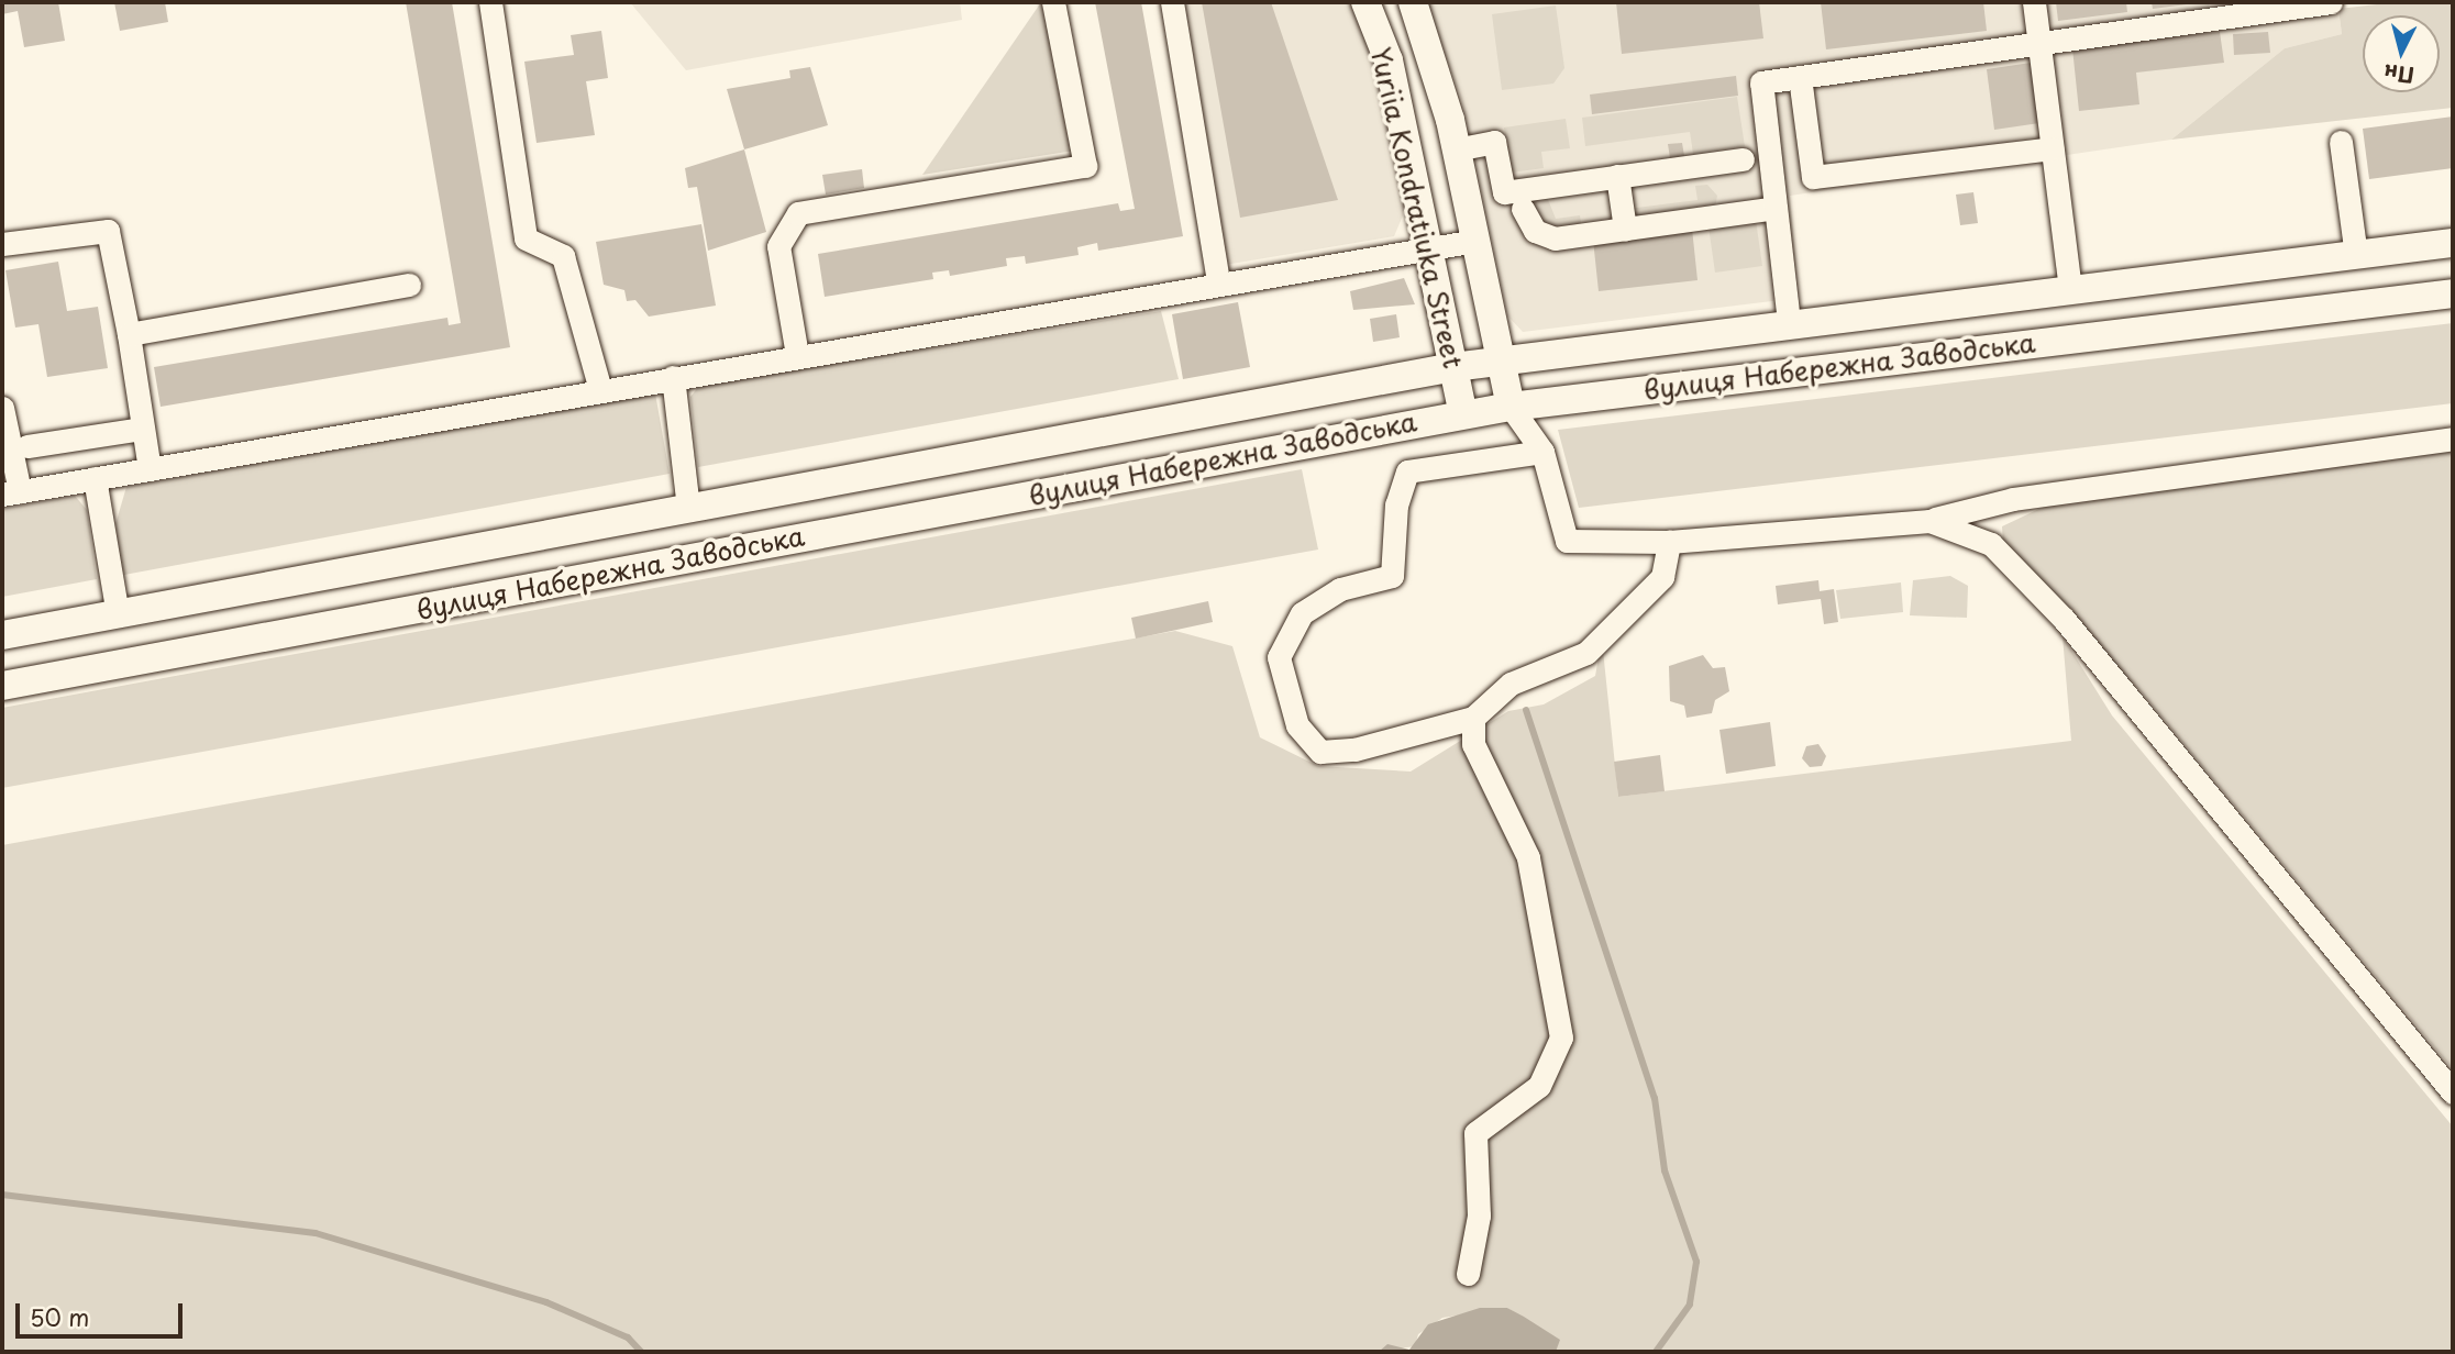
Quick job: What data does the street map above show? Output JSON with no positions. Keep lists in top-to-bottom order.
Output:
{
  "streets": {
    "main road": ["Yuriia Kondratiuka Street", "вулиця Набережна Заводська"]
  },
  "crossings": [
    ["Yuriia Kondratiuka Street", "вулиця Набережна Заводська"]
  ],
  "scale_bar": "50 m",
  "north": "bottom"
}
